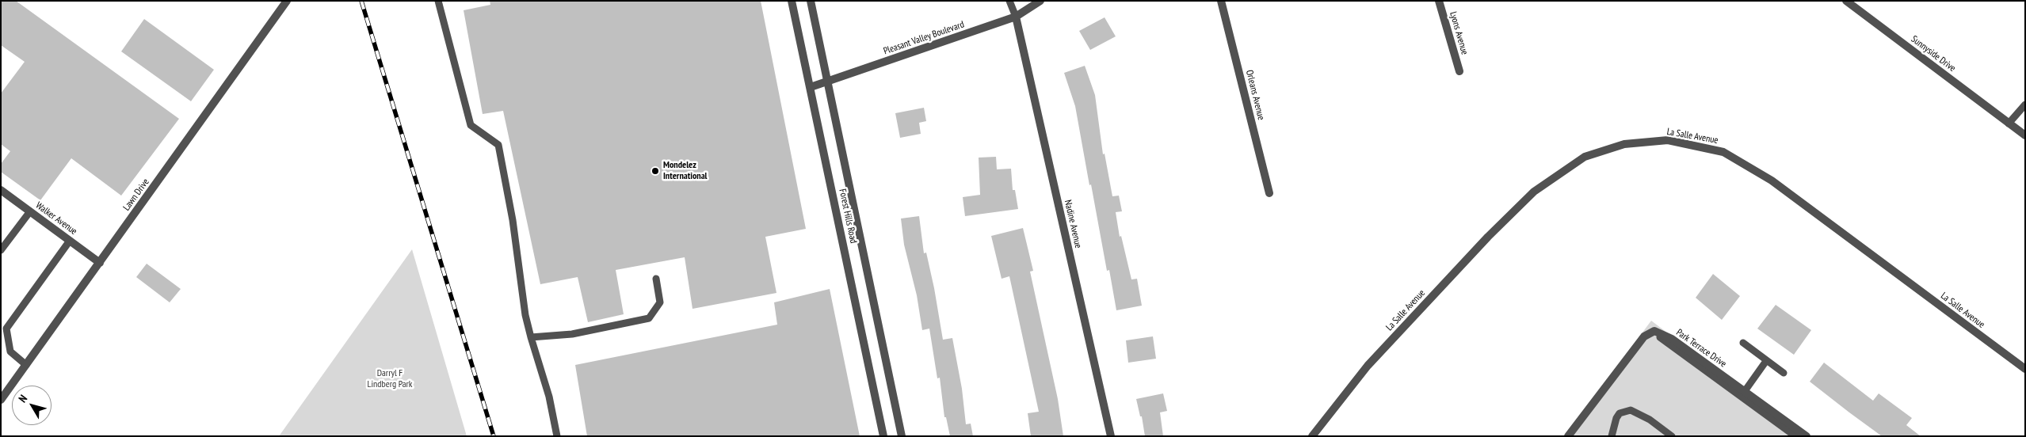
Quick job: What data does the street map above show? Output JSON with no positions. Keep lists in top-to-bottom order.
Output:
{
  "streets": {
    "street": [
      "Lyons Avenue",
      "Pleasant Valley Boulevard",
      "Sunnyside Drive",
      "Orleans Avenue",
      "La Salle Avenue",
      "Lawn Drive",
      "Forest Hills Road",
      "Walker Avenue",
      "Nadine Avenue",
      "Park Terrace Drive"
    ]
  },
  "crossings": [
    ["Pleasant Valley Boulevard", "Forest Hills Road"],
    ["Pleasant Valley Boulevard", "Nadine Avenue"],
    ["Lawn Drive", "Walker Avenue"]
  ],
  "parks": ["Darryl F Lindberg Park"],
  "places": ["Mondelez International"],
  "north": "top left"
}
